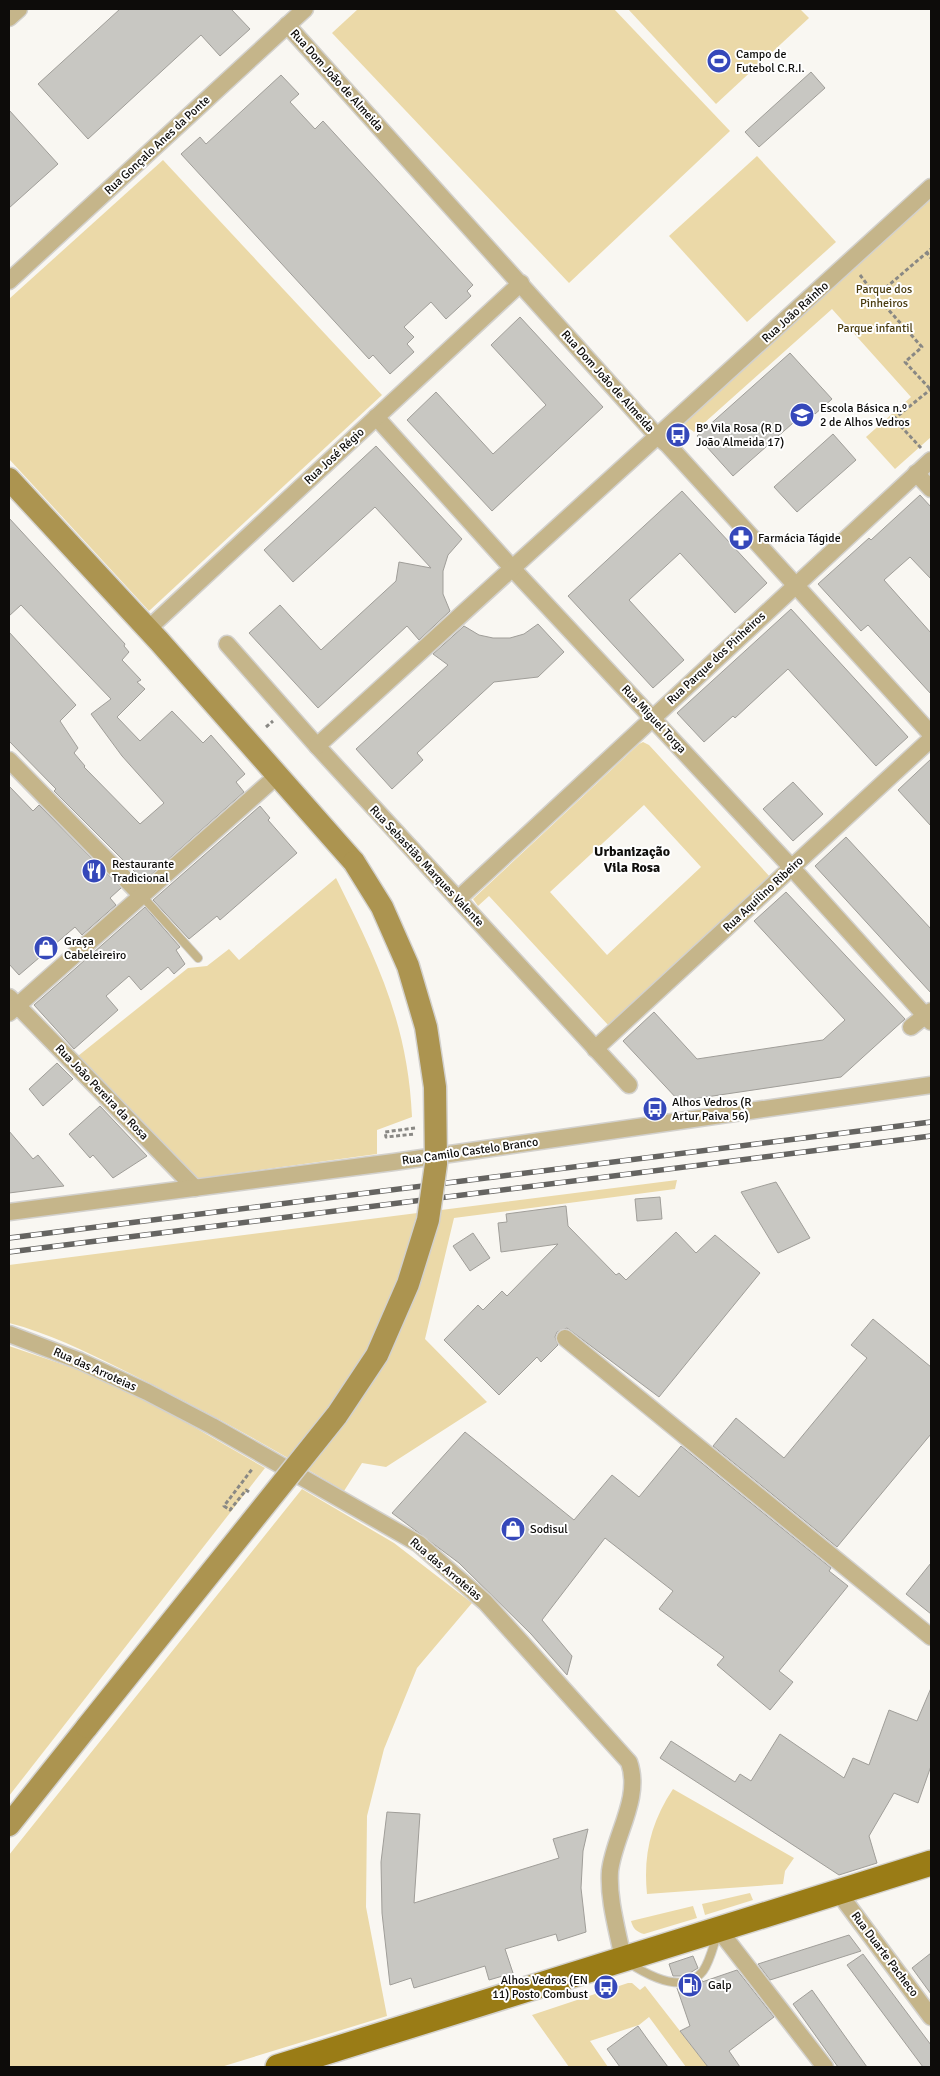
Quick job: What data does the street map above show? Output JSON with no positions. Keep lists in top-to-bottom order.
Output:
{
  "streets": {
    "street": [
      "Rua Dom João de Almeida",
      "Rua Gonçalo Anes da Ponte",
      "Rua João Rainho",
      "Rua José Régio",
      "Rua Parque dos Pinheiros",
      "Rua Miguel Torga",
      "Rua Sebastião Marques Valente",
      "Rua Aquilino Ribeiro",
      "Rua João Pereira da Rosa",
      "Rua Camilo Castelo Branco",
      "Rua das Arroteias",
      "Rua Duarte Pacheco"
    ]
  },
  "crossings": [
    ["Rua Dom João de Almeida", "Rua Gonçalo Anes da Ponte"],
    ["Rua Dom João de Almeida", "Rua João Rainho"],
    ["Rua Dom João de Almeida", "Rua José Régio"],
    ["Rua Dom João de Almeida", "Rua Parque dos Pinheiros"],
    ["Rua João Rainho", "Rua Miguel Torga"],
    ["Rua João Rainho", "Rua Sebastião Marques Valente"],
    ["Rua José Régio", "Rua Miguel Torga"],
    ["Rua Parque dos Pinheiros", "Rua Miguel Torga"],
    ["Rua Parque dos Pinheiros", "Rua Sebastião Marques Valente"],
    ["Rua Miguel Torga", "Rua Aquilino Ribeiro"],
    ["Rua Sebastião Marques Valente", "Rua Aquilino Ribeiro"],
    ["Rua João Pereira da Rosa", "Rua Camilo Castelo Branco"]
  ],
  "districts": ["Urbanização Vila Rosa"],
  "parks": ["Parque dos Pinheiros", "Parque infantil"],
  "places": {
    "sports": ["Campo de Futebol C.R.I."],
    "school or university": ["Escola Básica n.º 2 de Alhos Vedros"],
    "bus stop": ["Bº Vila Rosa (R D João Almeida 17)", "Alhos Vedros (R Artur Paiva 56)", "Alhos Vedros (EN 11) Posto Combust"],
    "pharmacy": ["Farmácia Tágide"],
    "restaurant": ["Restaurante Tradicional"],
    "shop": ["Graça Cabeleireiro", "Sodisul"],
    "fuel station": ["Galp"]
  }
}
